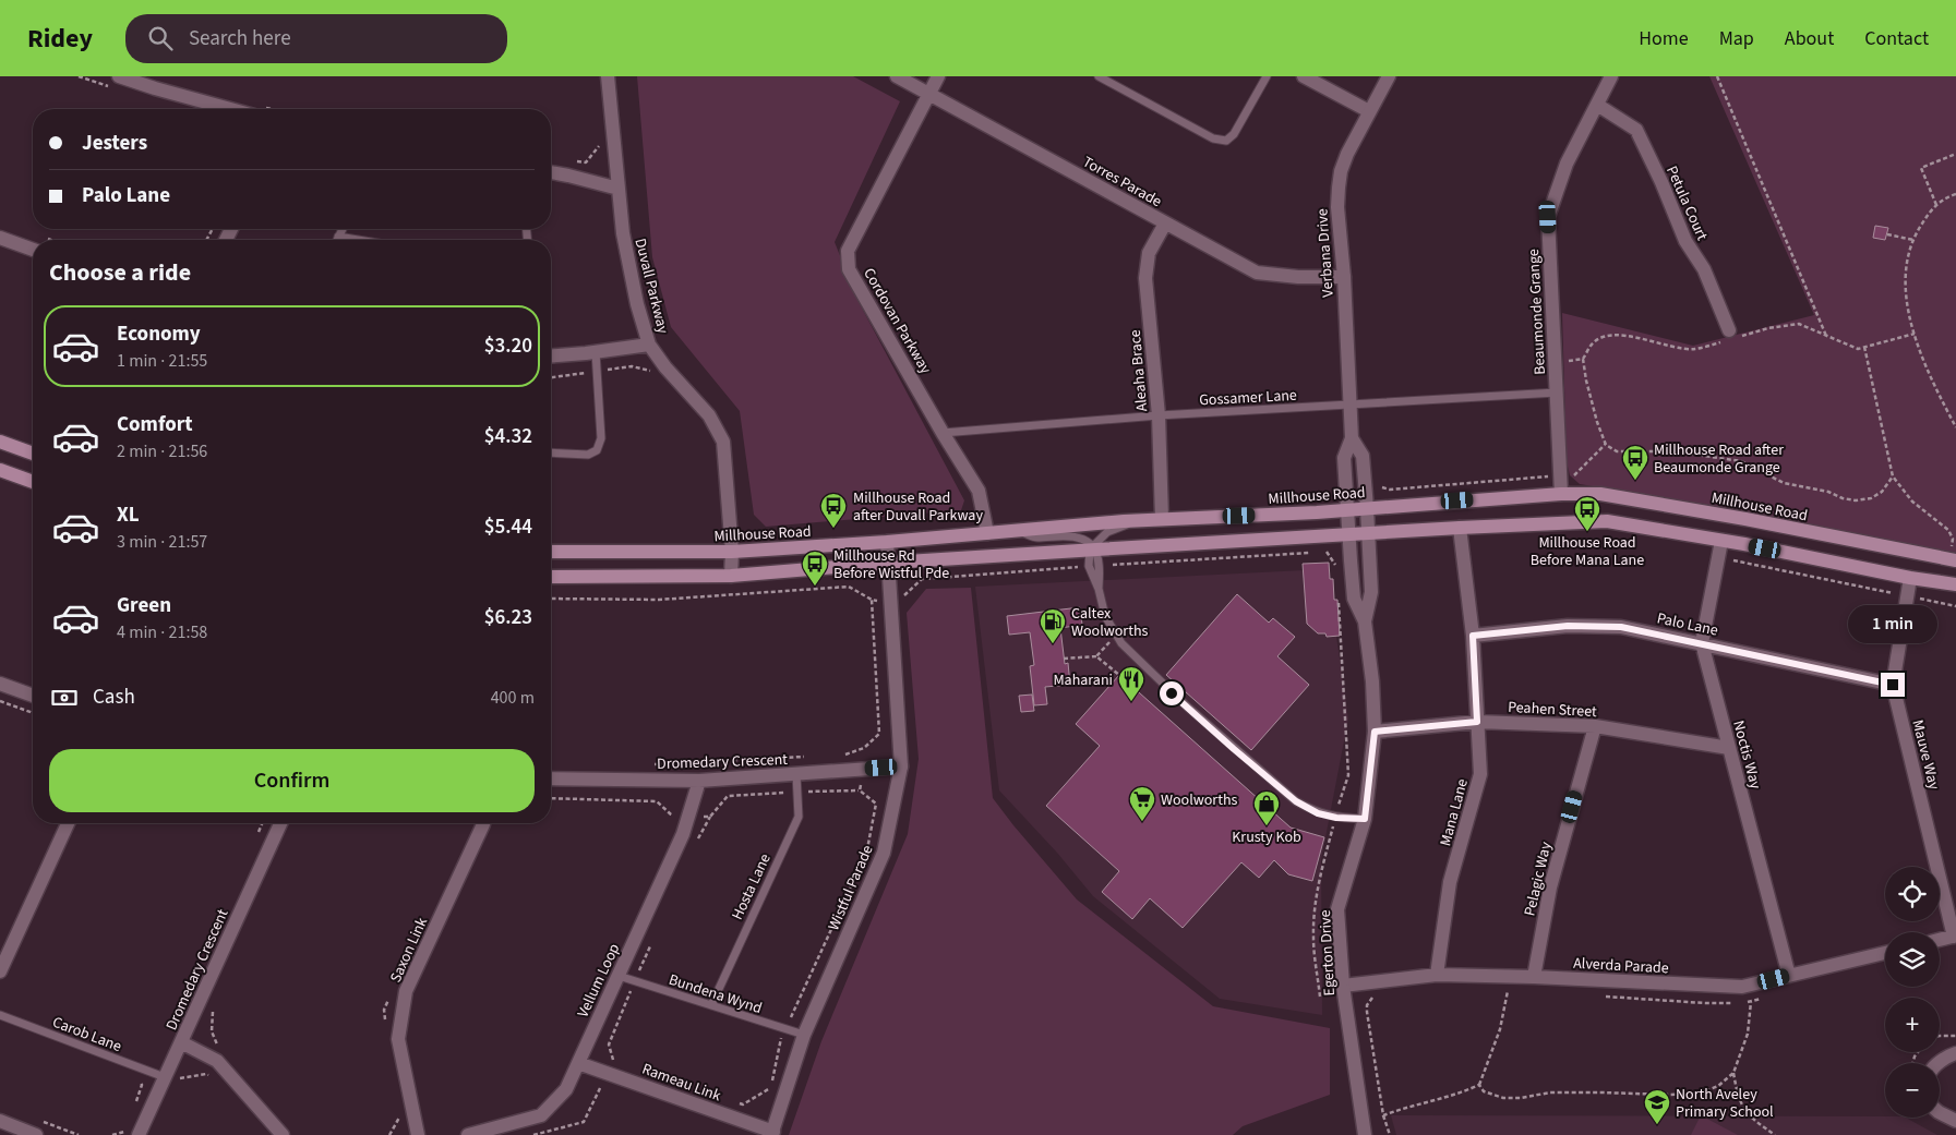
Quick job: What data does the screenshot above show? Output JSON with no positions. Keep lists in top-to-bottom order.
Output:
{
  "streets": {
    "main road": ["Millhouse Road"],
    "street": [
      "Torres Parade",
      "Petula Court",
      "Verbana Drive",
      "Duvall Parkway",
      "Beaumonde Grange",
      "Cordovan Parkway",
      "Aleaha Brace",
      "Palo Lane",
      "Peahen Street",
      "Noctis Way",
      "Mauve Way",
      "Dromedary Crescent",
      "Mana Lane",
      "Pelagic Way",
      "Wistful Parade",
      "Saxon Link",
      "Egerton Drive",
      "Alverda Parade",
      "Vellum Loop",
      "Rameau Link"
    ],
    "lane": [
      "Gossamer Lane",
      "Hosta Lane",
      "Bundena Wynd",
      "Carob Lane"
    ]
  },
  "crossings": [
    ["Torres Parade", "Verbana Drive"],
    ["Torres Parade", "Cordovan Parkway"],
    ["Torres Parade", "Aleaha Brace"],
    ["Petula Court", "Beaumonde Grange"],
    ["Verbana Drive", "Gossamer Lane"],
    ["Verbana Drive", "Millhouse Road"],
    ["Verbana Drive", "Egerton Drive"],
    ["Duvall Parkway", "Millhouse Road"],
    ["Beaumonde Grange", "Gossamer Lane"],
    ["Beaumonde Grange", "Millhouse Road"],
    ["Cordovan Parkway", "Gossamer Lane"],
    ["Cordovan Parkway", "Millhouse Road"],
    ["Aleaha Brace", "Gossamer Lane"],
    ["Aleaha Brace", "Millhouse Road"],
    ["Millhouse Road", "Wistful Parade"],
    ["Palo Lane", "Noctis Way"],
    ["Palo Lane", "Mauve Way"],
    ["Palo Lane", "Mana Lane"],
    ["Peahen Street", "Noctis Way"],
    ["Peahen Street", "Mana Lane"],
    ["Peahen Street", "Pelagic Way"],
    ["Peahen Street", "Egerton Drive"],
    ["Noctis Way", "Alverda Parade"],
    ["Dromedary Crescent", "Hosta Lane"],
    ["Dromedary Crescent", "Wistful Parade"],
    ["Dromedary Crescent", "Vellum Loop"],
    ["Dromedary Crescent", "Carob Lane"],
    ["Mana Lane", "Alverda Parade"],
    ["Pelagic Way", "Alverda Parade"],
    ["Hosta Lane", "Bundena Wynd"],
    ["Wistful Parade", "Bundena Wynd"],
    ["Wistful Parade", "Rameau Link"],
    ["Egerton Drive", "Alverda Parade"],
    ["Vellum Loop", "Bundena Wynd"],
    ["Vellum Loop", "Rameau Link"]
  ],
  "places": {
    "bus stop": [
      "Millhouse Road after Beaumonde Grange",
      "Millhouse Road after Duvall Parkway",
      "Millhouse Road Before Mana Lane",
      "Millhouse Rd Before Wistful Pde"
    ],
    "fuel station": ["Caltex Woolworths"],
    "restaurant": ["Maharani"],
    "supermarket": ["Woolworths"],
    "shop": ["Krusty Kob"],
    "school or university": ["North Aveley Primary School"]
  },
  "page": {
    "header": "Ridey",
    "search": "Search here",
    "nav": [
      "Home",
      "Map",
      "About",
      "Contact"
    ],
    "banner": ["Jesters", "Palo Lane"],
    "heading": "Choose a ride",
    "list": [
      {
        "name": "Economy",
        "note": "1 min · 21:55",
        "value": "$3.20"
      },
      {
        "name": "Comfort",
        "note": "2 min · 21:56",
        "value": "$4.32"
      },
      {
        "name": "XL",
        "note": "3 min · 21:57",
        "value": "$5.44"
      },
      {
        "name": "Green",
        "note": "4 min · 21:58",
        "value": "$6.23"
      }
    ],
    "bubble": "1 min",
    "pay": ["Cash", "400 m"],
    "buttons": "Confirm",
    "map_buttons": ["+", "−"]
  }
}
